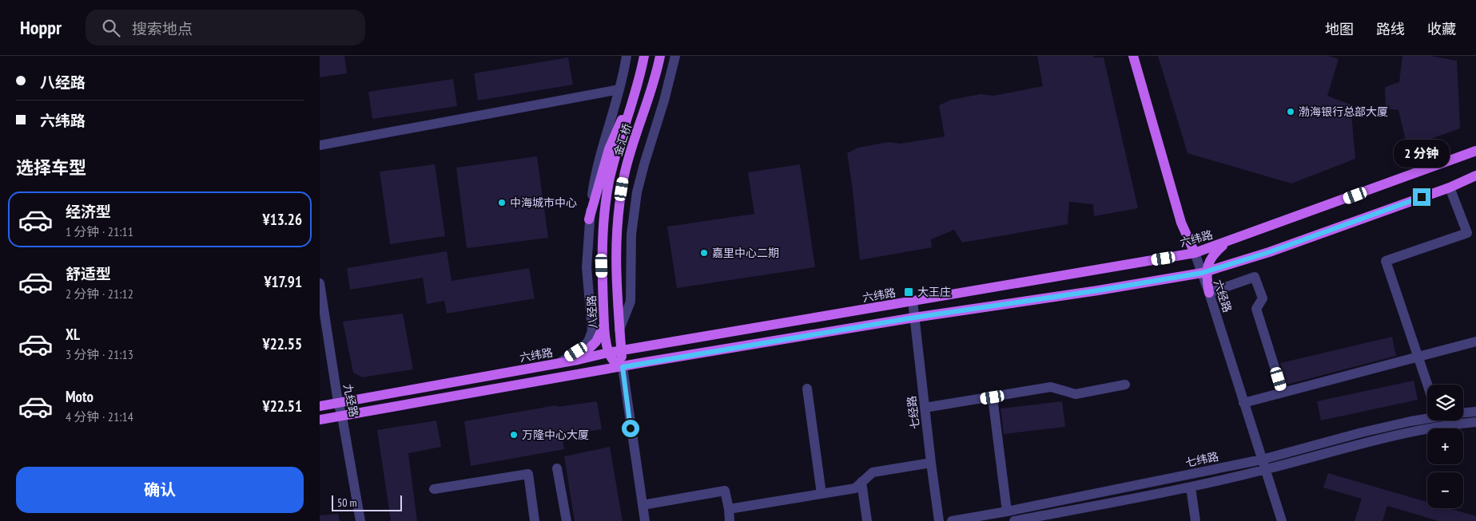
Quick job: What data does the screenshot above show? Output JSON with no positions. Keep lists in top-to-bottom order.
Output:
{
  "streets": {
    "main road": [
      "金汇桥",
      "六纬路",
      "六经路",
      "八经路"
    ],
    "street": ["九经路", "七经路", "七纬路"]
  },
  "crossings": [
    ["金汇桥", "八经路"],
    ["六纬路", "六经路"],
    ["六纬路", "八经路"],
    ["六纬路", "九经路"],
    ["六纬路", "七经路"],
    ["六经路", "七纬路"]
  ],
  "places": {
    "other": [
      "渤海银行总部大厦",
      "中海城市中心",
      "嘉里中心二期",
      "万隆中心大厦"
    ],
    "transit": ["大王庄"]
  },
  "scale_bar": "50 m",
  "page": {
    "header": "Hoppr",
    "search": "搜索地点",
    "nav": ["地图", "路线", "收藏"],
    "banner": ["八经路", "六纬路"],
    "bubble": "2 分钟",
    "heading": "选择车型",
    "list": [
      {
        "name": "经济型",
        "note": "1 分钟 · 21:11",
        "value": "¥13.26"
      },
      {
        "name": "舒适型",
        "note": "2 分钟 · 21:12",
        "value": "¥17.91"
      },
      {
        "name": "XL",
        "note": "3 分钟 · 21:13",
        "value": "¥22.55"
      },
      {
        "name": "Moto",
        "note": "4 分钟 · 21:14",
        "value": "¥22.51"
      }
    ],
    "map_buttons": ["+", "−"],
    "buttons": "确认",
    "scale": "50 m"
  }
}
